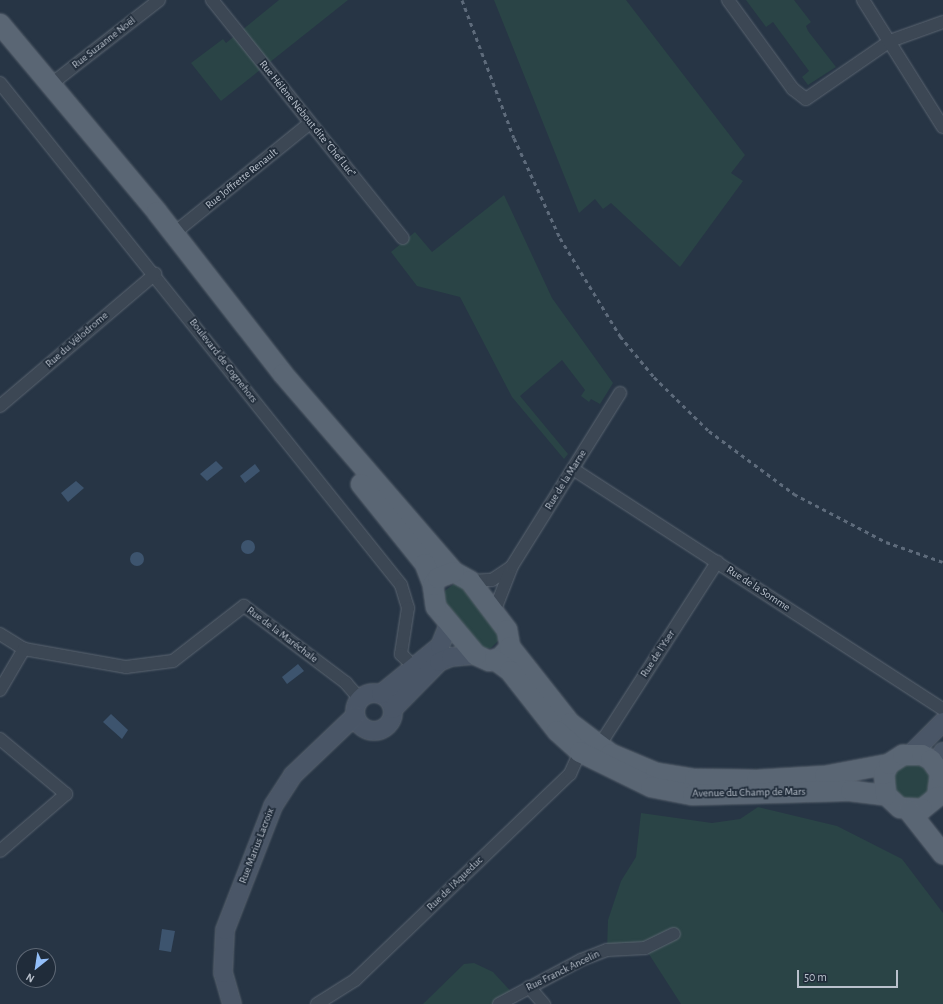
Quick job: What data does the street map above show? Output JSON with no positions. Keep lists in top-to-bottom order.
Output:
{
  "streets": {
    "main road": ["Avenue du Champ de Mars", "Rue Marius Lacroix"],
    "street": [
      "Rue Suzanne Noël",
      "Rue Hélène Nebout dite \"Chef Luc\"",
      "Rue Joffrette Renault",
      "Rue du Vélodrome",
      "Boulevard de Cognehors",
      "Rue de la Marne",
      "Rue de la Somme",
      "Rue de la Maréchale",
      "Rue de l'Yser",
      "Rue de l'Aqueduc",
      "Rue Franck Ancelin"
    ]
  },
  "crossings": [
    ["Rue Hélène Nebout dite \"Chef Luc\"", "Rue Joffrette Renault"],
    ["Rue du Vélodrome", "Boulevard de Cognehors"],
    ["Rue de la Marne", "Rue de la Somme"],
    ["Rue de la Somme", "Rue de l'Yser"],
    ["Rue de la Maréchale", "Rue Marius Lacroix"],
    ["Rue de l'Yser", "Avenue du Champ de Mars"],
    ["Avenue du Champ de Mars", "Rue de l'Aqueduc"]
  ],
  "scale_bar": "50 m",
  "north": "bottom left"
}
